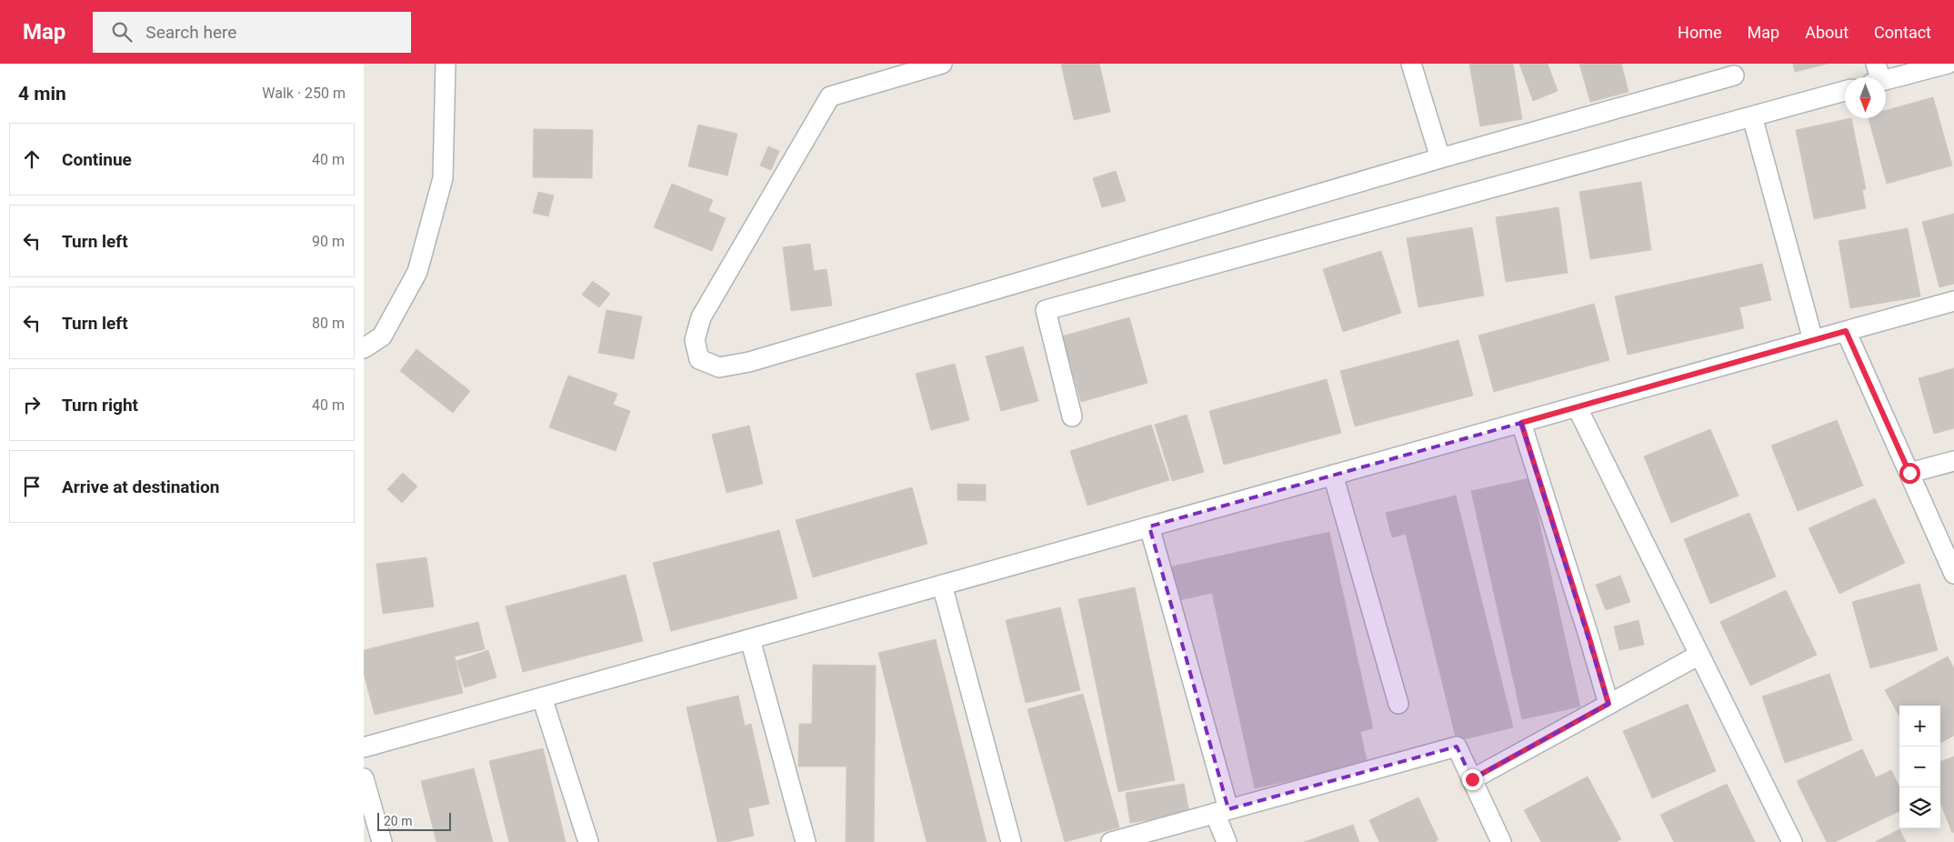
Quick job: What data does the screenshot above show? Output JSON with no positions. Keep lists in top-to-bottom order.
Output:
{
  "scale_bar": "20 m",
  "north": "bottom",
  "page": {
    "header": "Map",
    "search": "Search here",
    "nav": [
      "Home",
      "Map",
      "About",
      "Contact"
    ],
    "heading": ["4 min", "Walk · 250 m"],
    "list": [
      ["Continue", "40 m"],
      ["Turn left", "90 m"],
      ["Turn left", "80 m"],
      ["Turn right", "40 m"],
      "Arrive at destination"
    ],
    "map_buttons": ["+", "−"],
    "scale": "20 m"
  }
}
